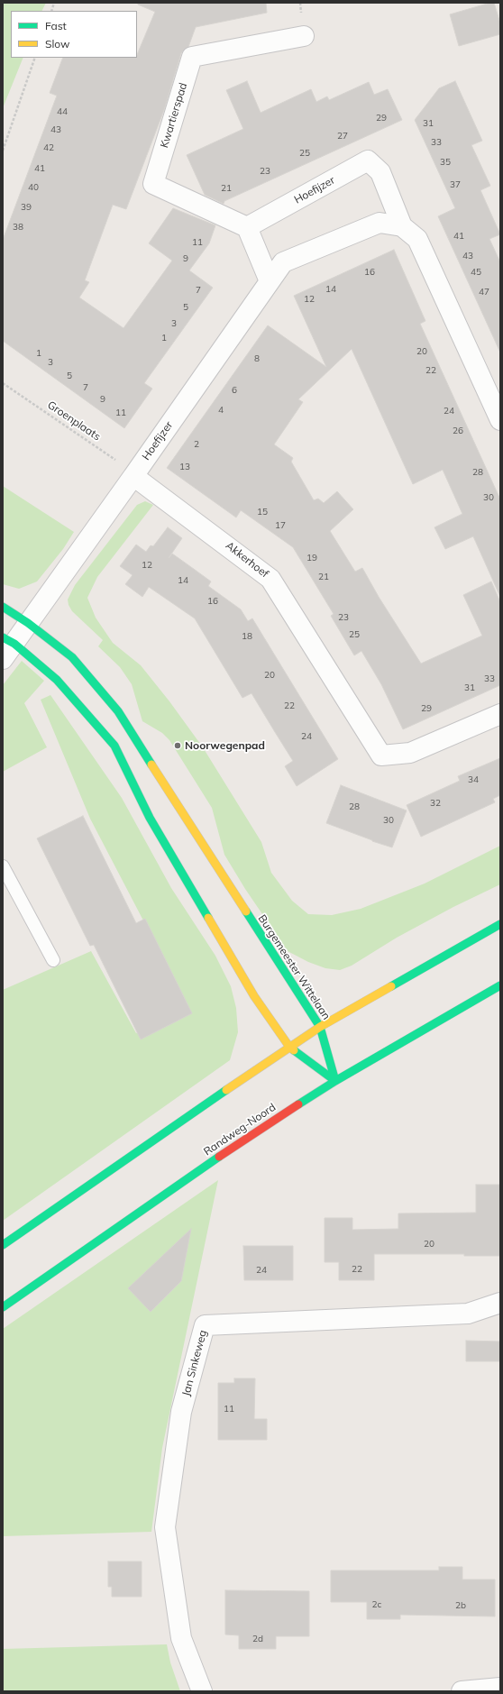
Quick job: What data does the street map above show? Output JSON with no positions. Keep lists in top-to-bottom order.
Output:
{
  "streets": {
    "main road": ["Burgemeester Wittelaan", "Randweg-Noord"],
    "street": [
      "Kwartierspad",
      "Hoefijzer",
      "Akkerhoef",
      "Jan Sinkeweg"
    ],
    "path": ["Groenplaats"]
  },
  "crossings": [
    ["Kwartierspad", "Hoefijzer"],
    ["Hoefijzer", "Groenplaats"],
    ["Hoefijzer", "Akkerhoef"],
    ["Groenplaats", "Akkerhoef"],
    ["Burgemeester Wittelaan", "Randweg-Noord"]
  ],
  "places": ["Noorwegenpad"],
  "house_numbers": [
    "44",
    "29",
    "31",
    "43",
    "27",
    "33",
    "42",
    "25",
    "35",
    "41",
    "23",
    "37",
    "40",
    "21",
    "39",
    "38",
    "41",
    "11",
    "43",
    "9",
    "16",
    "45",
    "14",
    "7",
    "47",
    "12",
    "5",
    "3",
    "1",
    "20",
    "1",
    "8",
    "3",
    "22",
    "5",
    "7",
    "6",
    "9",
    "4",
    "24",
    "11",
    "26",
    "2",
    "13",
    "28",
    "30",
    "15",
    "17",
    "19",
    "12",
    "21",
    "14",
    "16",
    "23",
    "25",
    "18",
    "20",
    "33",
    "31",
    "22",
    "29",
    "24",
    "34",
    "32",
    "28",
    "30",
    "20",
    "22",
    "24",
    "11",
    "2c",
    "2b",
    "2d"
  ],
  "legend": ["Fast", "Slow"]
}
